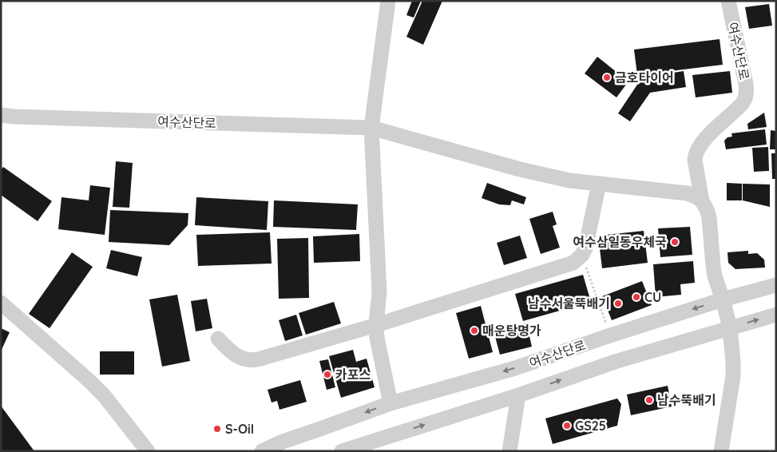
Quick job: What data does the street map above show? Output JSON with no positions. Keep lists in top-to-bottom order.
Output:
{
  "streets": {
    "street": ["여수산단로"]
  },
  "places": [
    "금호타이어",
    "여수삼일동우체국",
    "CU",
    "남수서울뚝배기",
    "매운탕명가",
    "카포스",
    "남수뚝배기",
    "GS25",
    "S-Oil"
  ]
}
